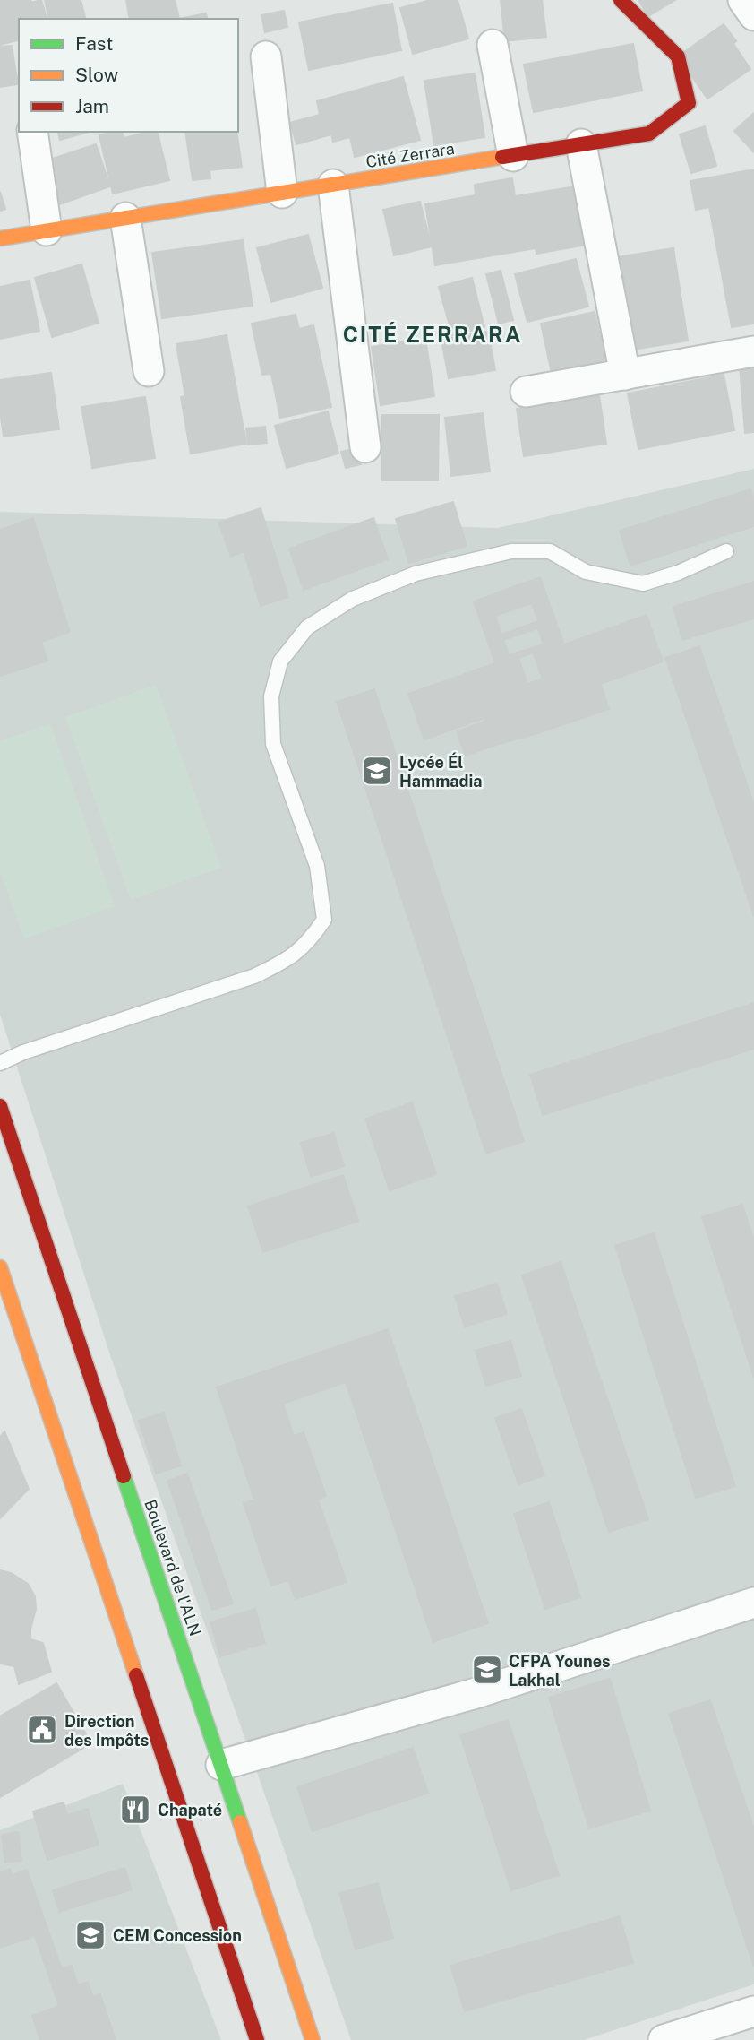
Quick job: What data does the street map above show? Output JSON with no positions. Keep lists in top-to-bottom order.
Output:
{
  "streets": {
    "main road": ["Cité Zerrara", "Boulevard de l'ALN"]
  },
  "districts": ["CITÉ ZERRARA"],
  "places": {
    "school or university": ["Lycée Él Hammadia", "CFPA Younes Lakhal", "CEM Concession"],
    "public building": ["Direction des Impôts"],
    "restaurant": ["Chapaté"]
  },
  "legend": ["Fast", "Slow", "Jam"]
}
